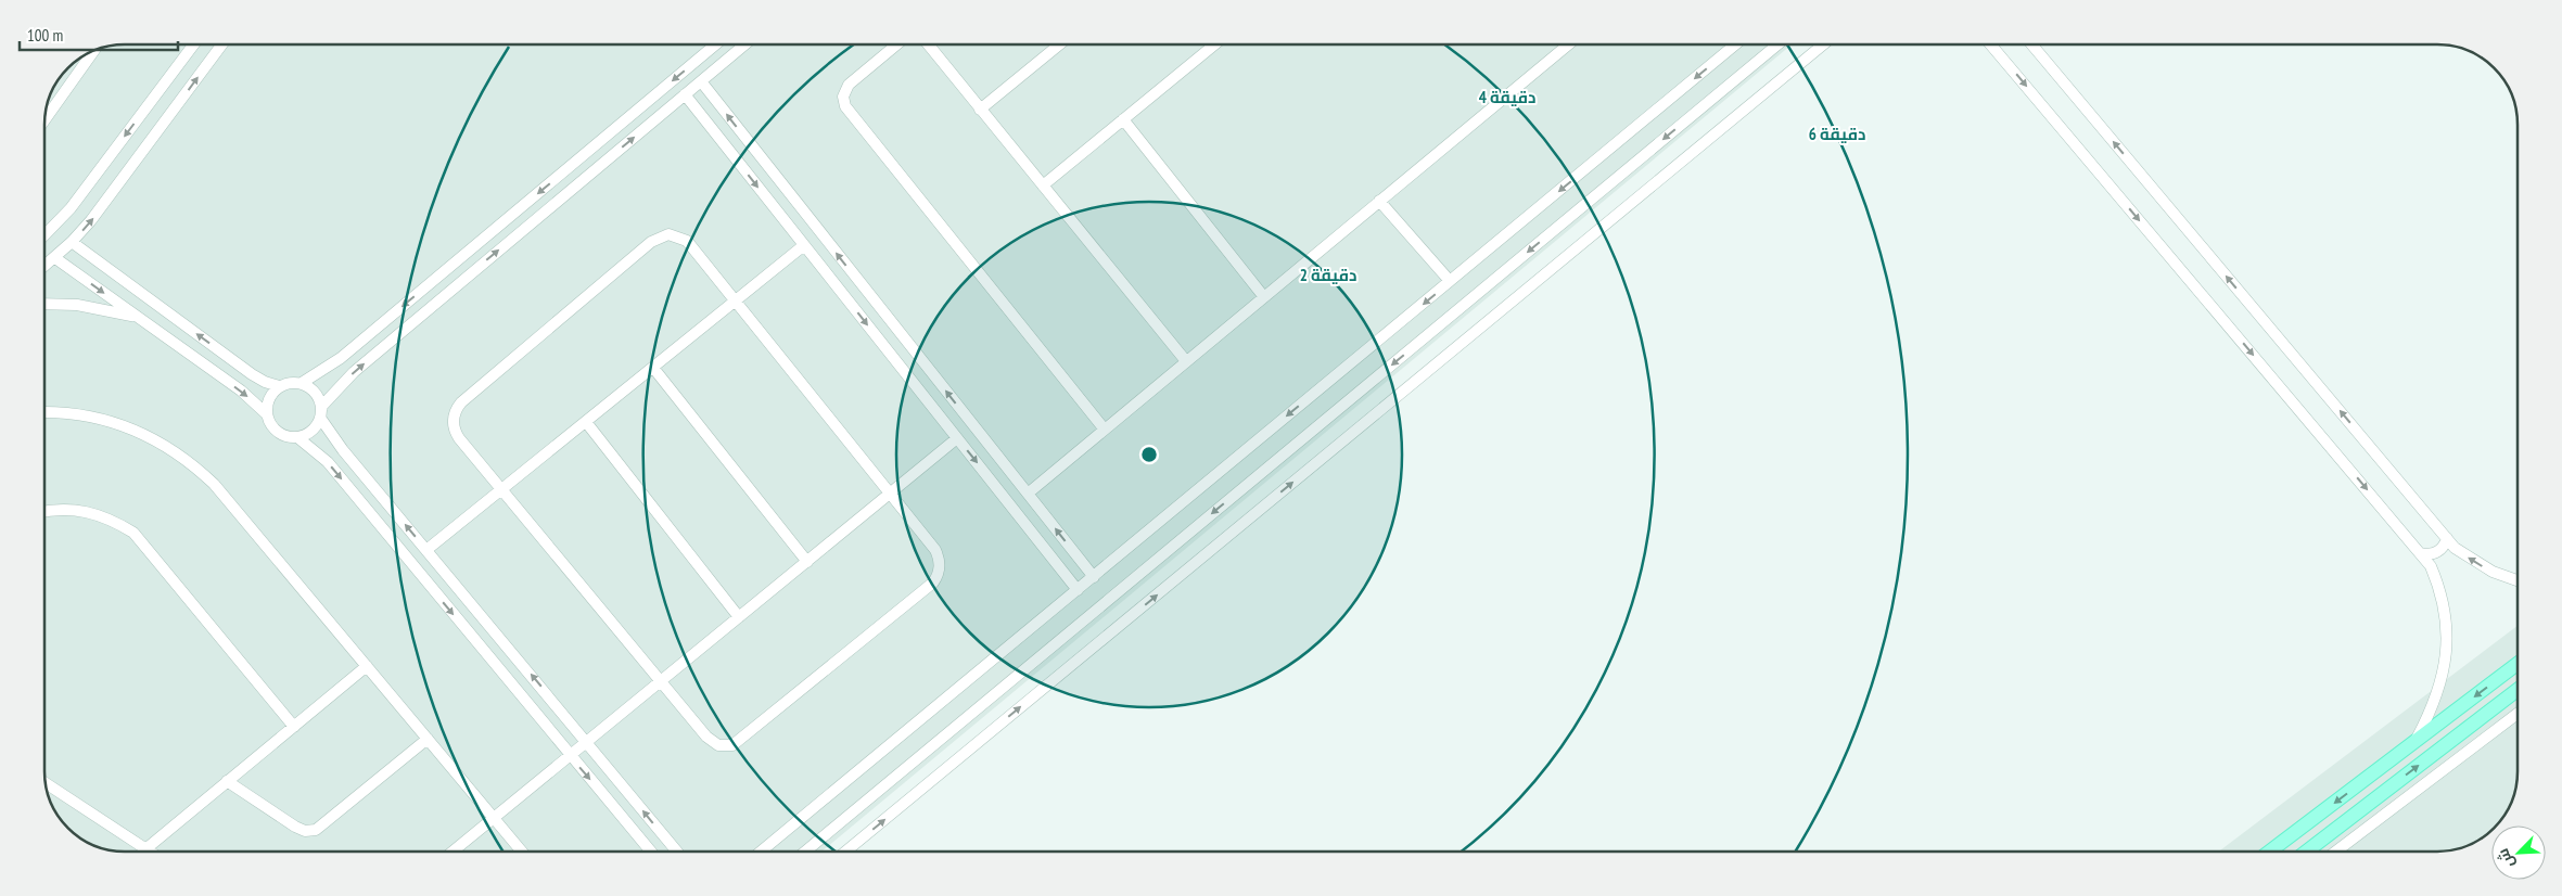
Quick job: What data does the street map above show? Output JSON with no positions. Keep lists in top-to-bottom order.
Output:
{
  "scale_bar": "100 m",
  "north": "bottom left",
  "rings": ["4 دقيقة", "6 دقيقة", "2 دقيقة"]
}
